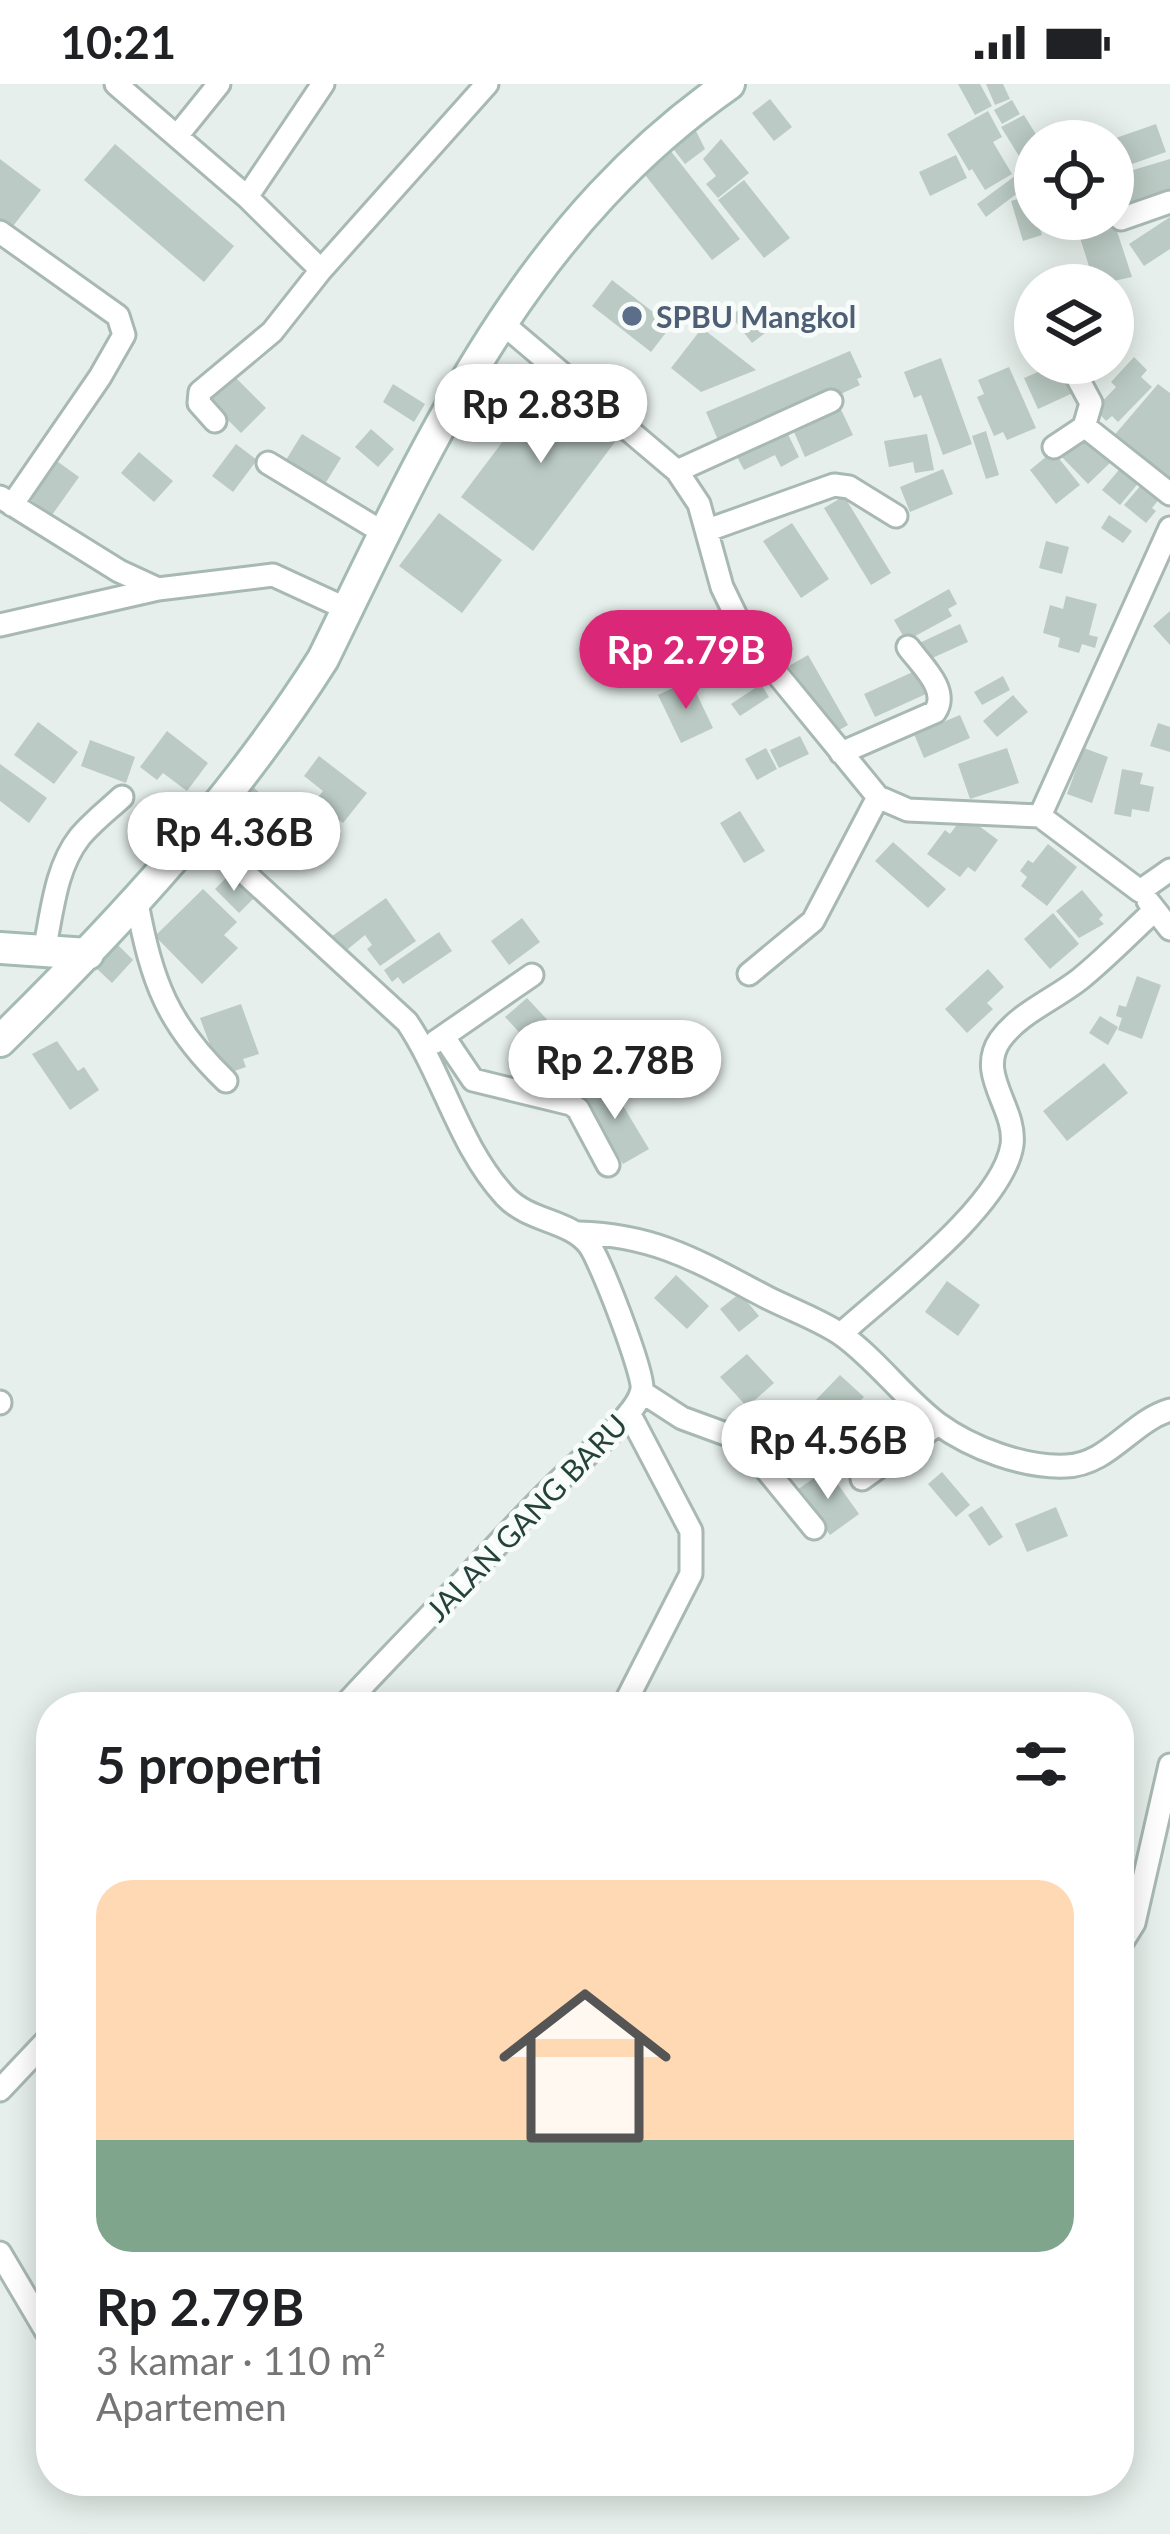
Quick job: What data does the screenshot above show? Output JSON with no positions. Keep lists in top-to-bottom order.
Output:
{
  "streets": {
    "street": ["JALAN GANG BARU"]
  },
  "places": ["SPBU Mangkol"],
  "page": {
    "status": "10:21",
    "price": [
      "Rp 2.83B",
      "Rp 2.79B",
      "Rp 4.36B",
      "Rp 2.78B",
      "Rp 4.56B"
    ],
    "heading": "5 properti",
    "list": [
      {
        "name": "Rp 2.79B",
        "note": "3 kamar · 110 m² · Apartemen"
      }
    ]
  }
}
